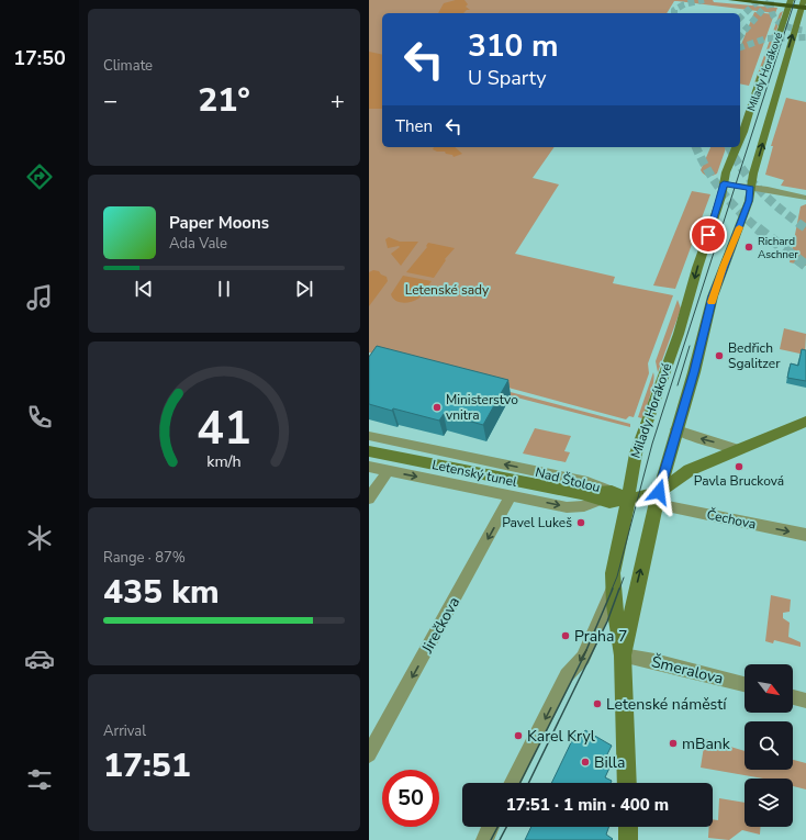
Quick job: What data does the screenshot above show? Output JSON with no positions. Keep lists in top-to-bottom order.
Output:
{
  "streets": {
    "main road": ["Milady Horákové", "Letenský tunel"],
    "street": [
      "Nad Štolou",
      "Čechova",
      "Jirečkova",
      "Šmeralova"
    ]
  },
  "crossings": [
    ["Milady Horákové", "Letenský tunel"],
    ["Milady Horákové", "Čechova"],
    ["Milady Horákové", "Šmeralova"],
    ["Letenský tunel", "Nad Štolou"],
    ["Letenský tunel", "Čechova"],
    ["Nad Štolou", "Jirečkova"]
  ],
  "one_way": ["Jirečkova"],
  "parks": ["Letenské sady"],
  "places": [
    "Richard Aschner",
    "Bedřich Sgalitzer",
    "Ministerstvo vnitra",
    "Pavla Brucková",
    "Pavel Lukeš",
    "Praha 7",
    "Letenské náměstí",
    "Karel Kryl",
    "mBank",
    "Billa"
  ],
  "north": "bottom right",
  "page": {
    "tabs": "17:50",
    "tile": [
      "Climate",
      ["Range · 87%", "435 km"],
      ["Arrival", "17:51"]
    ],
    "turn": ["310 m", "U Sparty"],
    "heat": ["−", "21°", "+"],
    "then": "Then",
    "song": ["Paper Moons", "Ada Vale"],
    "limit": "50",
    "trip": "17:51 · 1 min · 400 m",
    "gauge": ["41", "km/h"]
  }
}
